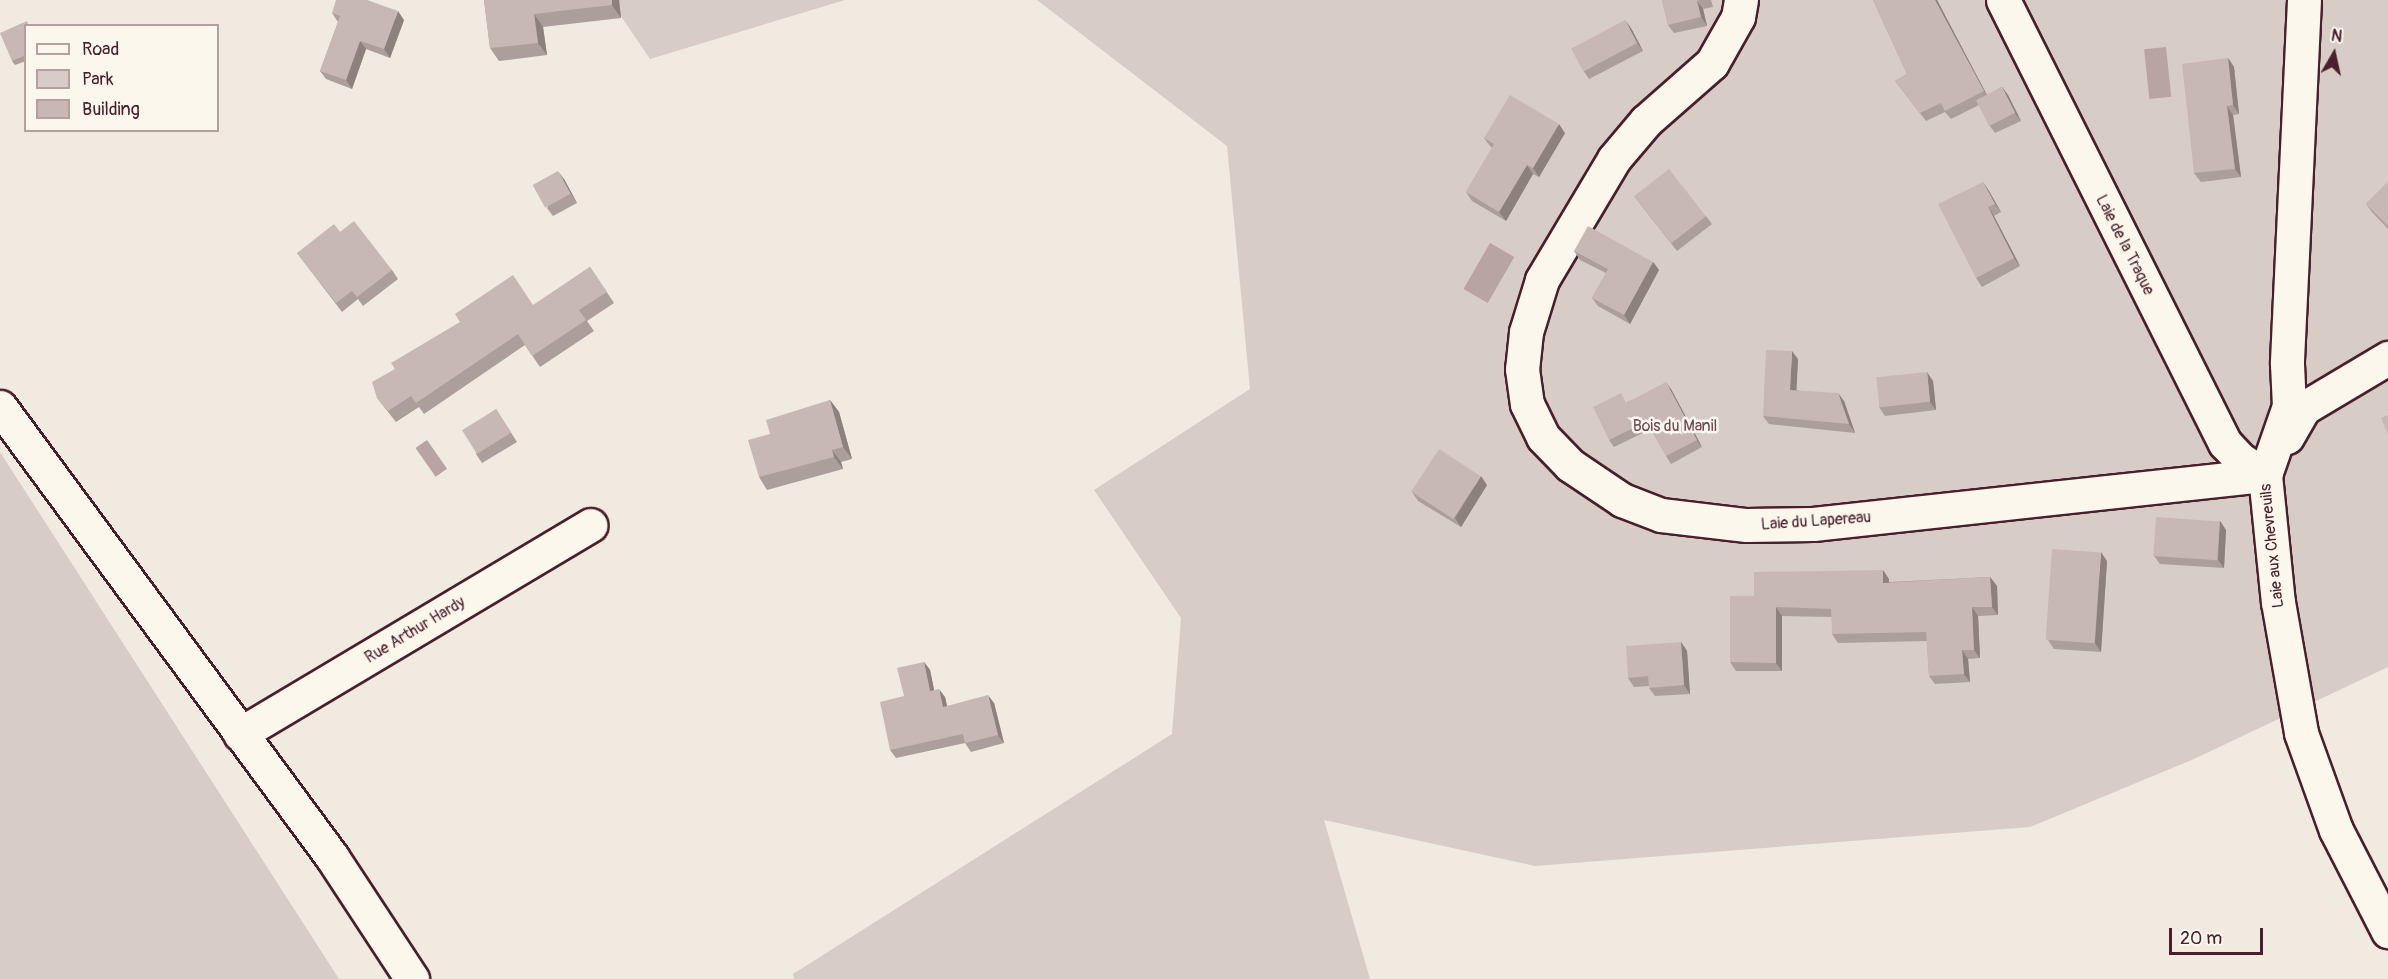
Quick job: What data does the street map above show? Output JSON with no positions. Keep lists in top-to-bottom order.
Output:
{
  "streets": {
    "street": [
      "Laie de la Traque",
      "Laie du Lapereau",
      "Laie aux Chevreuils",
      "Rue Arthur Hardy"
    ]
  },
  "crossings": [
    ["Laie de la Traque", "Laie du Lapereau"],
    ["Laie de la Traque", "Laie aux Chevreuils"],
    ["Laie du Lapereau", "Laie aux Chevreuils"]
  ],
  "parks": ["Bois du Manil"],
  "legend": ["Road", "Park", "Building"],
  "scale_bar": "20 m",
  "north": "top"
}
